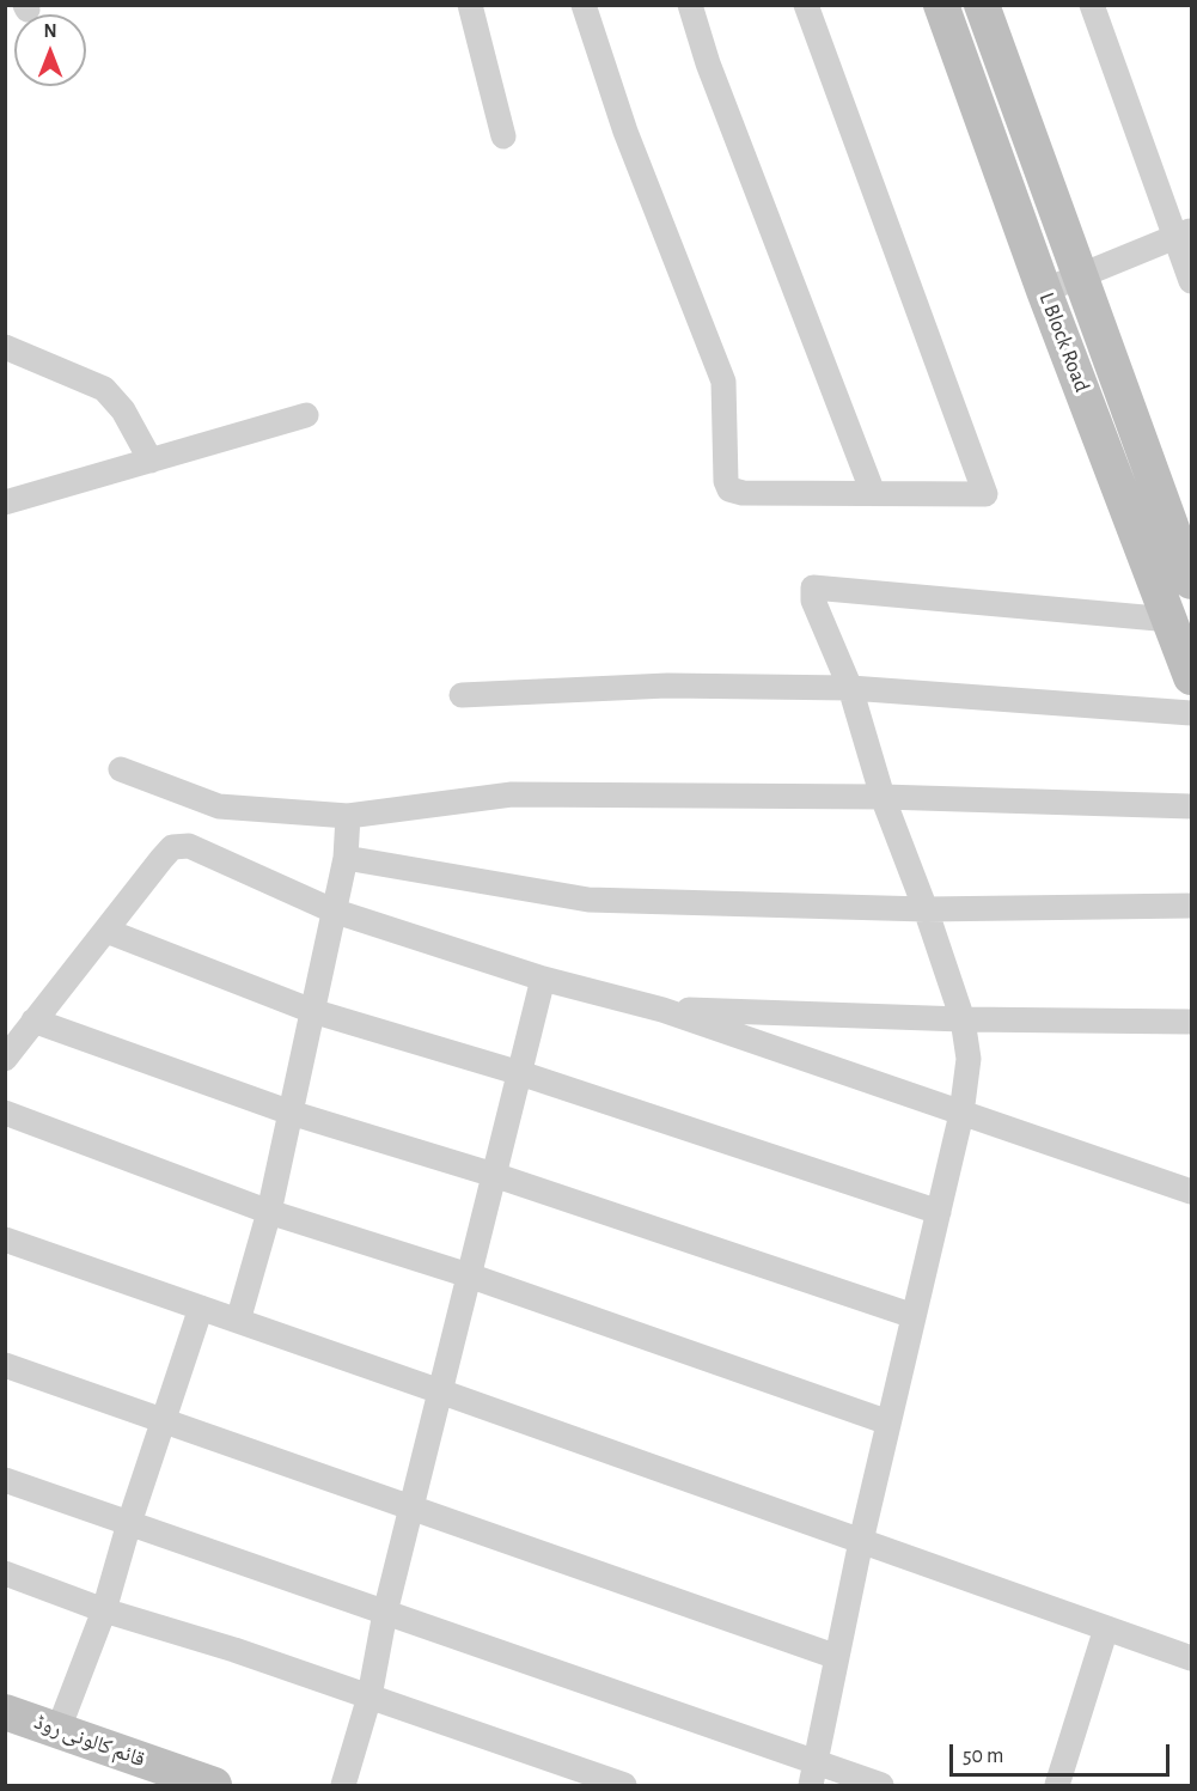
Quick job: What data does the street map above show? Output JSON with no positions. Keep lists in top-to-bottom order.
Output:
{
  "streets": {
    "main road": ["L Block Road", "قائم کالونی روڈ"]
  },
  "scale_bar": "50 m",
  "north": "top"
}
